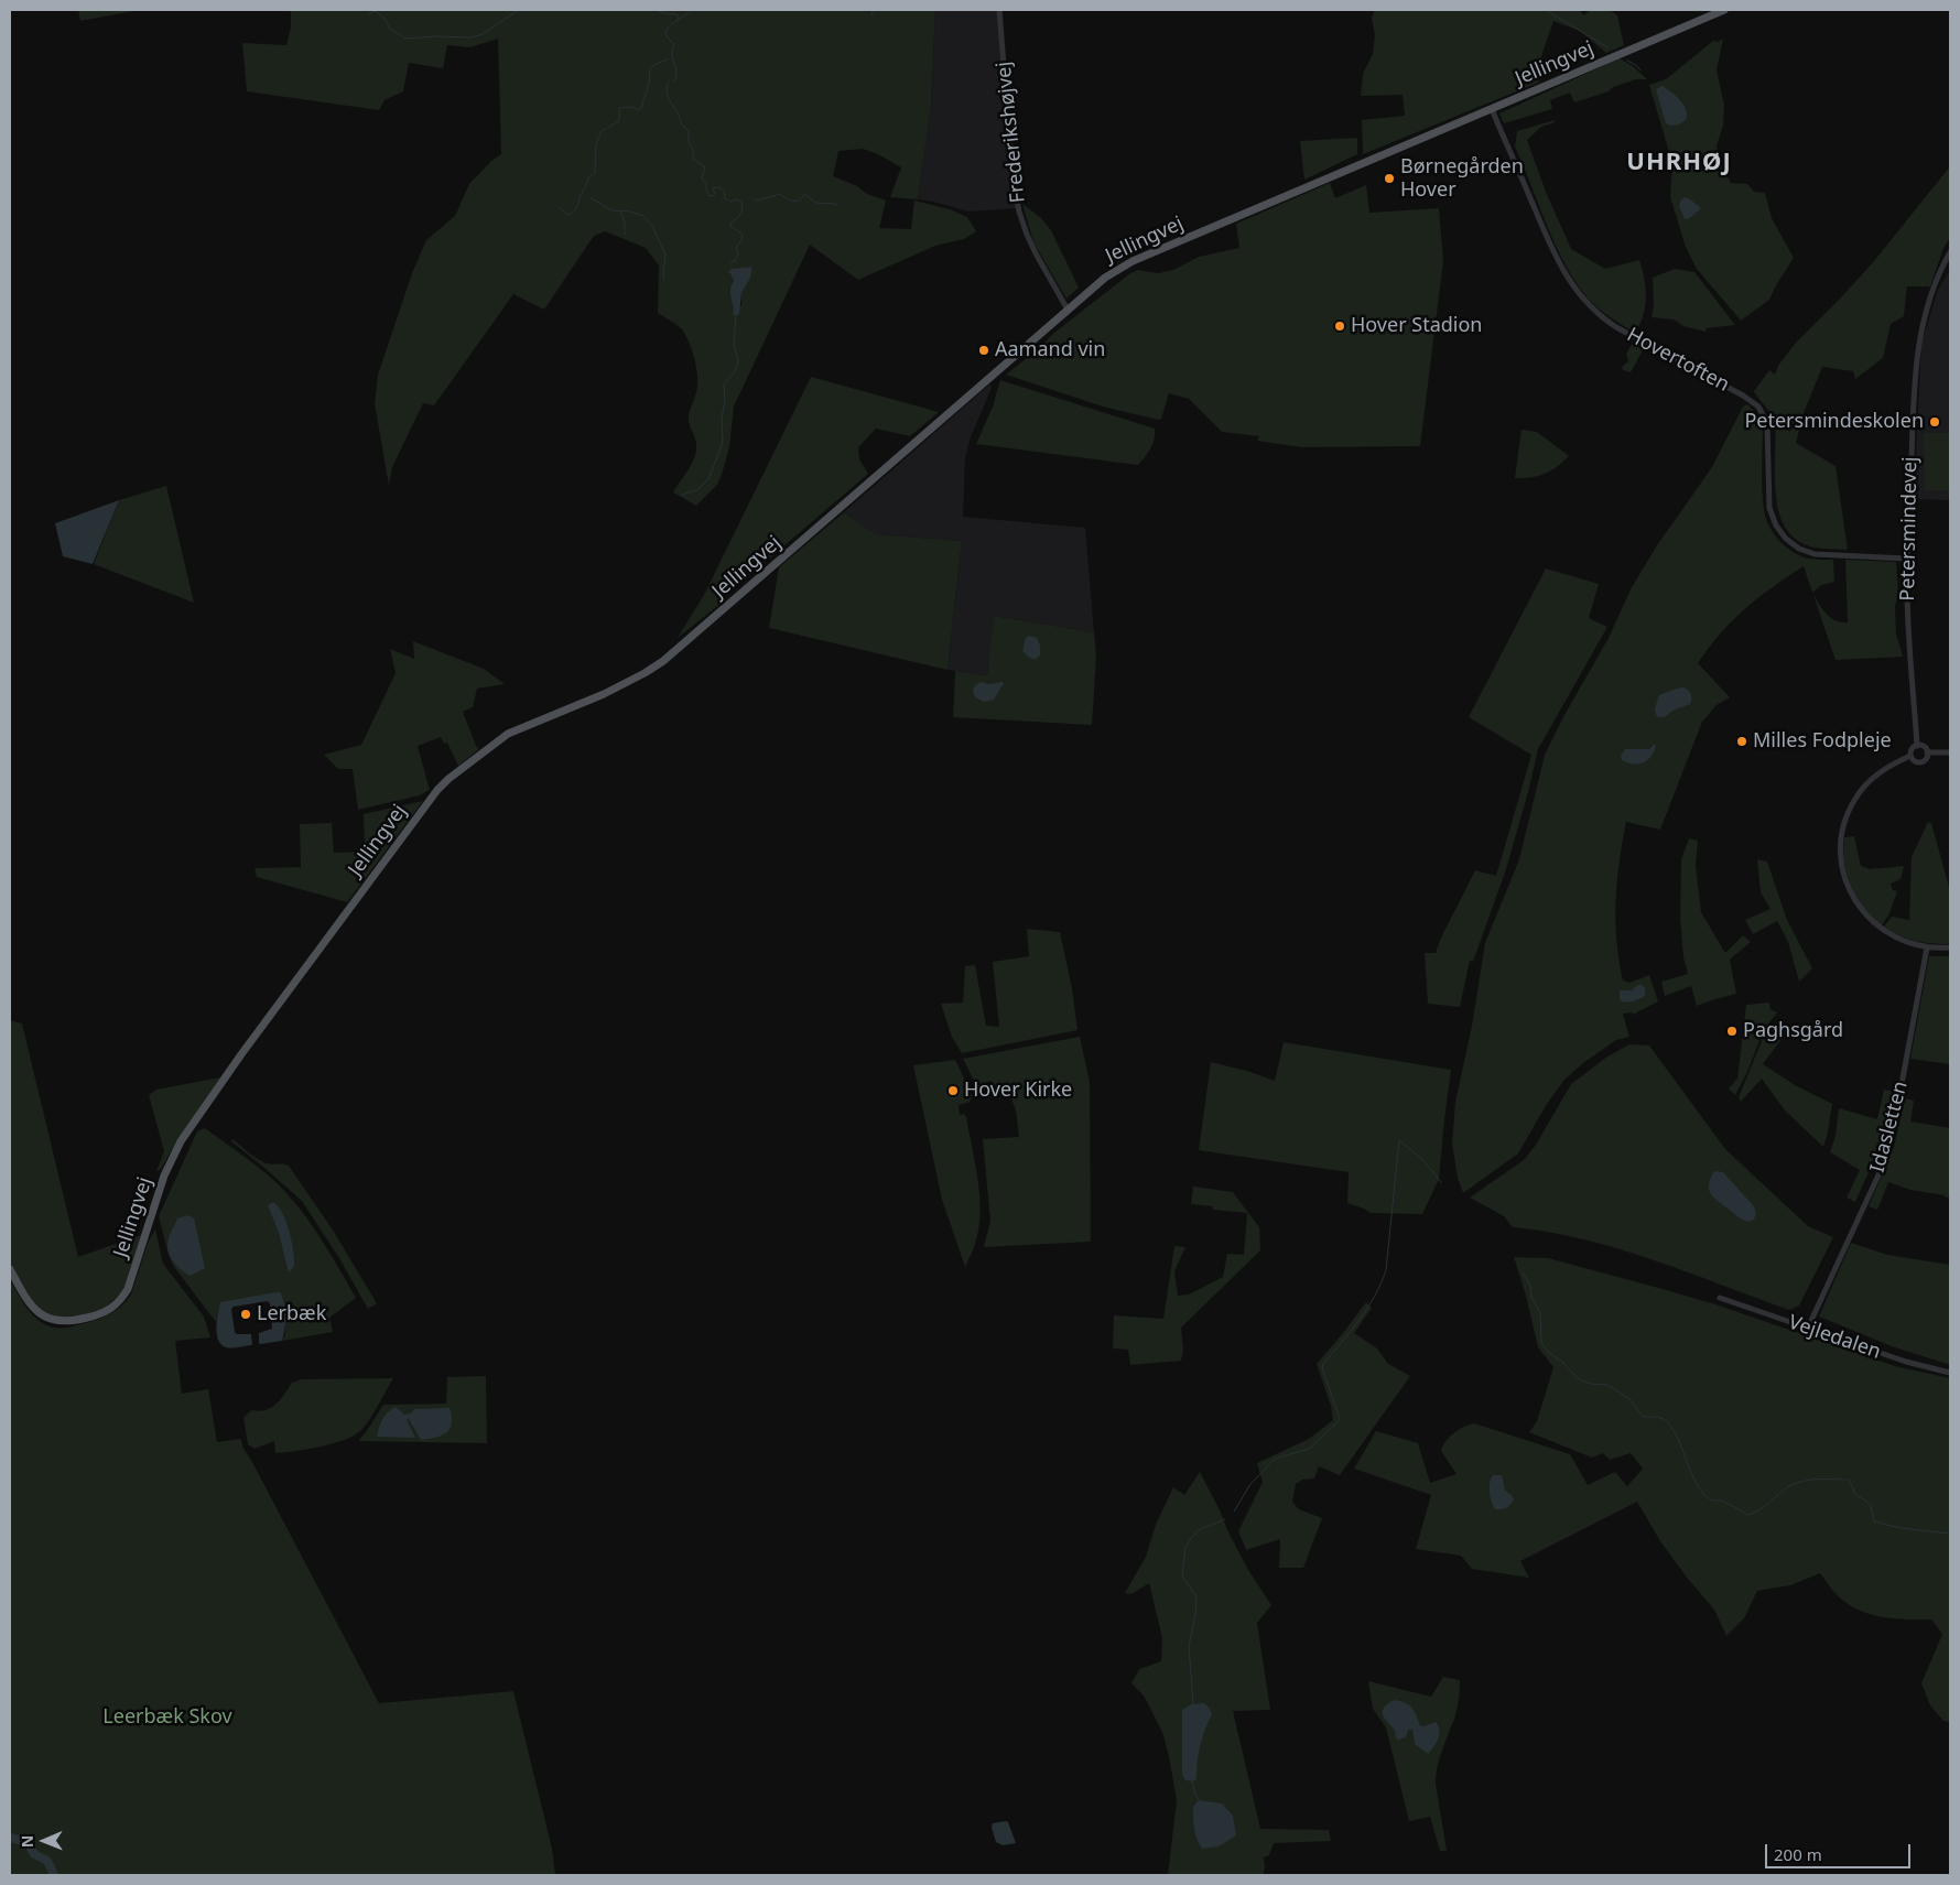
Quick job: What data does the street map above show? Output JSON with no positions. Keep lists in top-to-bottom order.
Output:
{
  "streets": {
    "main road": ["Jellingvej"],
    "street": [
      "Frederikshøjvej",
      "Hovertoften",
      "Petersmindevej",
      "Idasletten",
      "Vejledalen"
    ]
  },
  "crossings": [
    ["Jellingvej", "Frederikshøjvej"],
    ["Jellingvej", "Hovertoften"],
    ["Hovertoften", "Petersmindevej"],
    ["Idasletten", "Vejledalen"]
  ],
  "districts": ["UHRHØJ"],
  "parks": ["Leerbæk Skov"],
  "places": [
    "Børnegården Hover",
    "Hover Stadion",
    "Aamand vin",
    "Petersmindeskolen",
    "Milles Fodpleje",
    "Paghsgård",
    "Hover Kirke",
    "Lerbæk"
  ],
  "scale_bar": "200 m",
  "north": "left"
}
